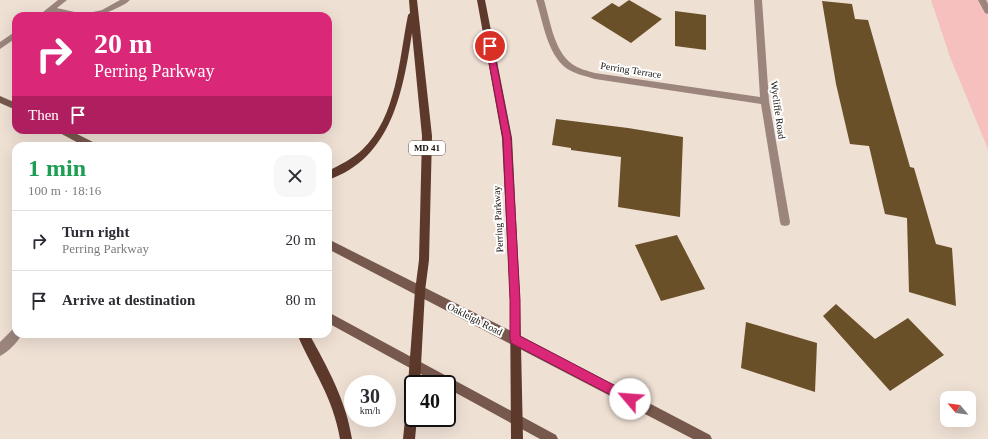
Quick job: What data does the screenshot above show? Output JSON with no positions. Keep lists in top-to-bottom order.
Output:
{
  "streets": {
    "main road": ["MD 41", "Perring Parkway"],
    "street": ["Perring Terrace", "Wycliffe Road", "Oakleigh Road"]
  },
  "crossings": [
    ["Perring Terrace", "Wycliffe Road"],
    ["MD 41", "Oakleigh Road"],
    ["Perring Parkway", "Oakleigh Road"]
  ],
  "north": "top left",
  "page": {
    "turn": ["20 m", "Perring Parkway"],
    "then": "Then",
    "heading": ["1 min", "100 m · 18:16"],
    "list": [
      {
        "name": "Turn right",
        "note": "Perring Parkway",
        "value": "20 m"
      },
      {
        "name": "Arrive at destination",
        "value": "80 m"
      }
    ],
    "speed": "30 km/h",
    "limit": "40"
  }
}
